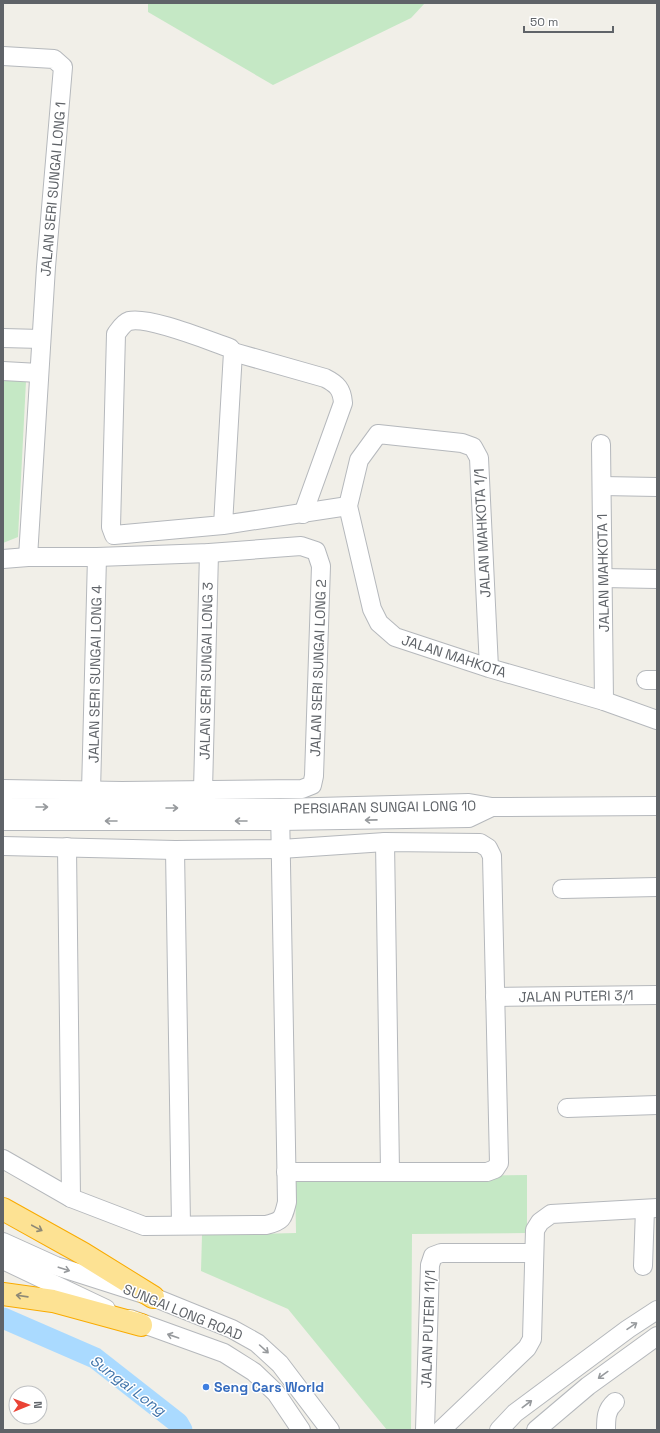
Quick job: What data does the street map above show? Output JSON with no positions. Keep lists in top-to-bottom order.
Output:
{
  "streets": {
    "street": [
      "JALAN SERI SUNGAI LONG 1",
      "JALAN MAHKOTA 1/1",
      "JALAN MAHKOTA 1",
      "JALAN MAHKOTA",
      "JALAN SERI SUNGAI LONG 2",
      "JALAN SERI SUNGAI LONG 3",
      "JALAN SERI SUNGAI LONG 4",
      "PERSIARAN SUNGAI LONG 10",
      "JALAN PUTERI 3/1",
      "SUNGAI LONG ROAD",
      "JALAN PUTERI 11/1"
    ]
  },
  "crossings": [
    ["JALAN MAHKOTA 1/1", "JALAN MAHKOTA"],
    ["JALAN MAHKOTA 1", "JALAN MAHKOTA"],
    ["JALAN SERI SUNGAI LONG 2", "JALAN SERI SUNGAI LONG 3"]
  ],
  "water": ["Sungai Long"],
  "places": ["Seng Cars World"],
  "scale_bar": "50 m",
  "north": "right"
}
